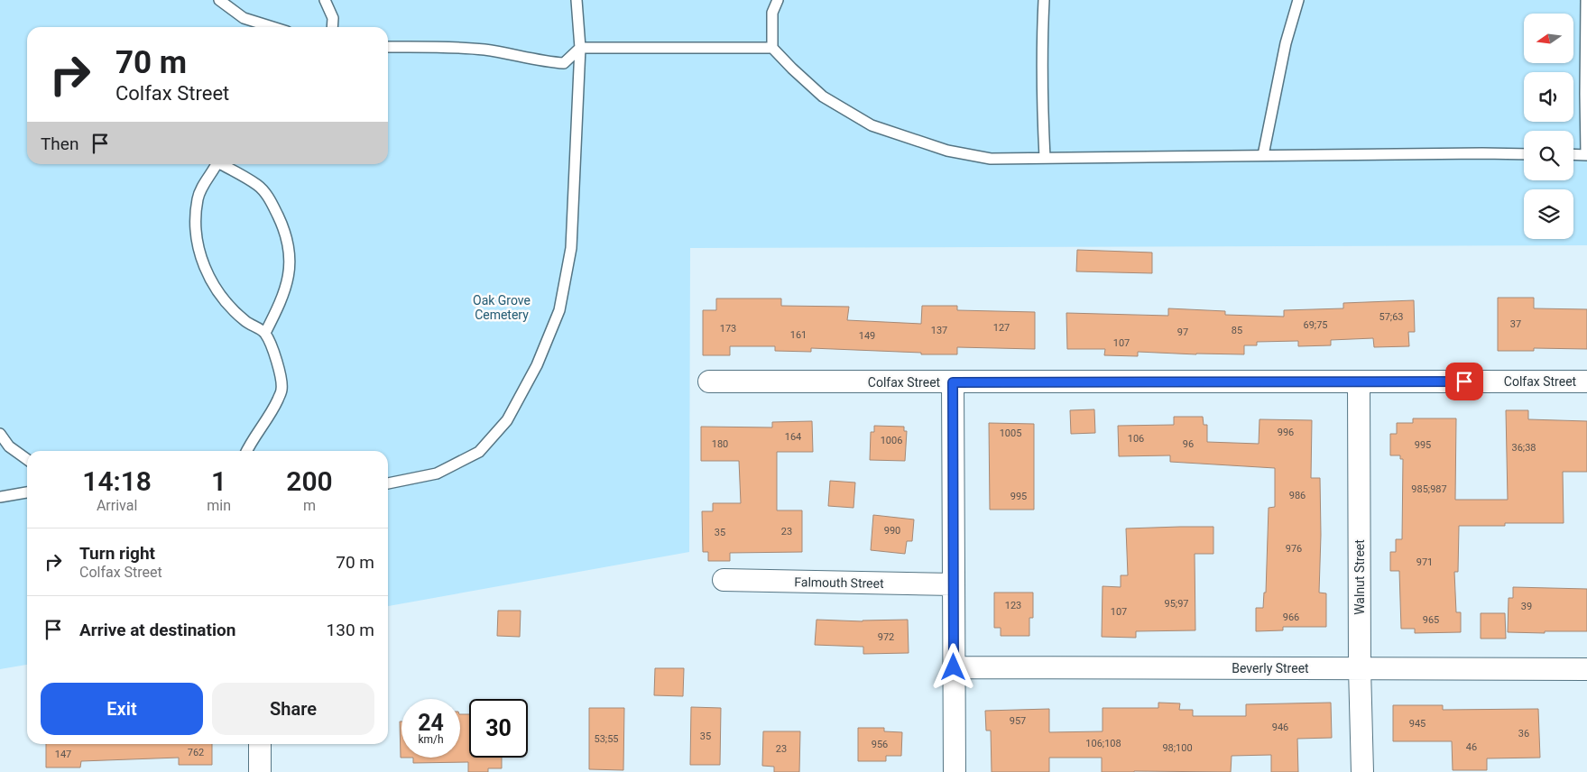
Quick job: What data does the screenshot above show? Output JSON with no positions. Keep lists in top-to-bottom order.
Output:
{
  "streets": {
    "street": [
      "Colfax Street",
      "Walnut Street",
      "Falmouth Street",
      "Beverly Street"
    ]
  },
  "crossings": [
    ["Colfax Street", "Walnut Street"],
    ["Walnut Street", "Beverly Street"]
  ],
  "parks": ["Oak Grove Cemetery"],
  "house_numbers": [
    "57;63",
    "37",
    "69;75",
    "127",
    "173",
    "137",
    "85",
    "97",
    "161",
    "149",
    "107",
    "996",
    "1005",
    "164",
    "106",
    "1006",
    "180",
    "96",
    "995",
    "36;38",
    "985;987",
    "986",
    "995",
    "990",
    "23",
    "35",
    "976",
    "971",
    "95;97",
    "123",
    "39",
    "107",
    "966",
    "965",
    "972",
    "957",
    "945",
    "946",
    "36",
    "35",
    "53;55",
    "106;108",
    "956",
    "46",
    "98;100",
    "23",
    "762",
    "147"
  ],
  "north": "left",
  "page": {
    "turn": ["70 m", "Colfax Street"],
    "then": "Then",
    "eta": [
      "14:18",
      "Arrival",
      "1",
      "min",
      "200",
      "m"
    ],
    "list": [
      {
        "name": "Turn right",
        "note": "Colfax Street",
        "value": "70 m"
      },
      {
        "name": "Arrive at destination",
        "value": "130 m"
      }
    ],
    "buttons": ["Exit", "Share"],
    "speed": "24 km/h",
    "limit": "30"
  }
}
